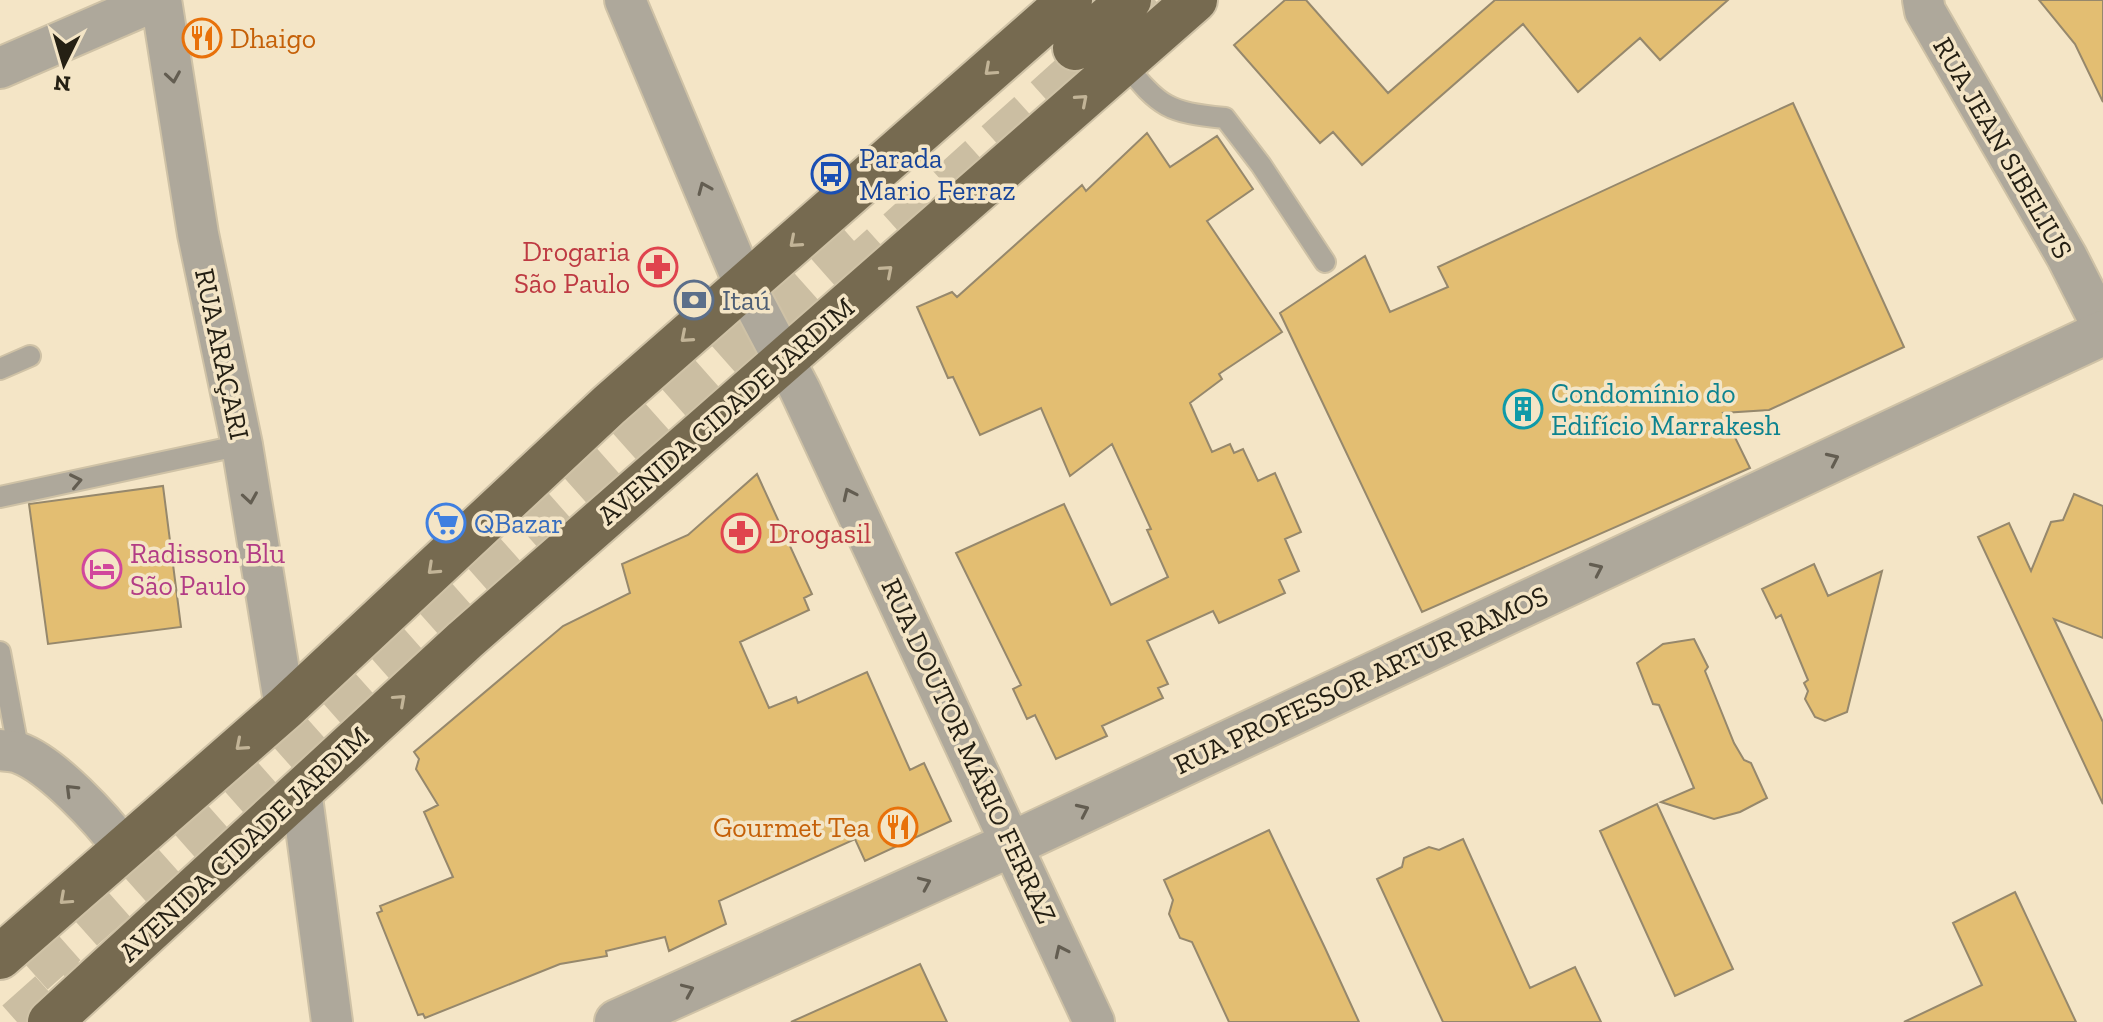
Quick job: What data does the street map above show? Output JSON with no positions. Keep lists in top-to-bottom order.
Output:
{
  "streets": {
    "highway": ["AVENIDA CIDADE JARDIM"],
    "street": [
      "RUA JEAN SIBELIUS",
      "RUA ARAÇARI",
      "RUA PROFESSOR ARTUR RAMOS",
      "RUA DOUTOR MÁRIO FERRAZ"
    ]
  },
  "crossings": [
    ["RUA JEAN SIBELIUS", "RUA PROFESSOR ARTUR RAMOS"],
    ["AVENIDA CIDADE JARDIM", "RUA DOUTOR MÁRIO FERRAZ"],
    ["RUA PROFESSOR ARTUR RAMOS", "RUA DOUTOR MÁRIO FERRAZ"]
  ],
  "one_way": ["RUA ARAÇARI", "RUA PROFESSOR ARTUR RAMOS", "RUA DOUTOR MÁRIO FERRAZ"],
  "places": {
    "restaurant": ["Dhaigo", "Gourmet Tea"],
    "bus stop": ["Parada Mario Ferraz"],
    "pharmacy": ["Drogaria São Paulo", "Drogasil"],
    "bank": ["Itaú"],
    "building": ["Condomínio do Edifício Marrakesh"],
    "supermarket": ["QBazar"],
    "hotel": ["Radisson Blu São Paulo"]
  },
  "north": "bottom"
}
